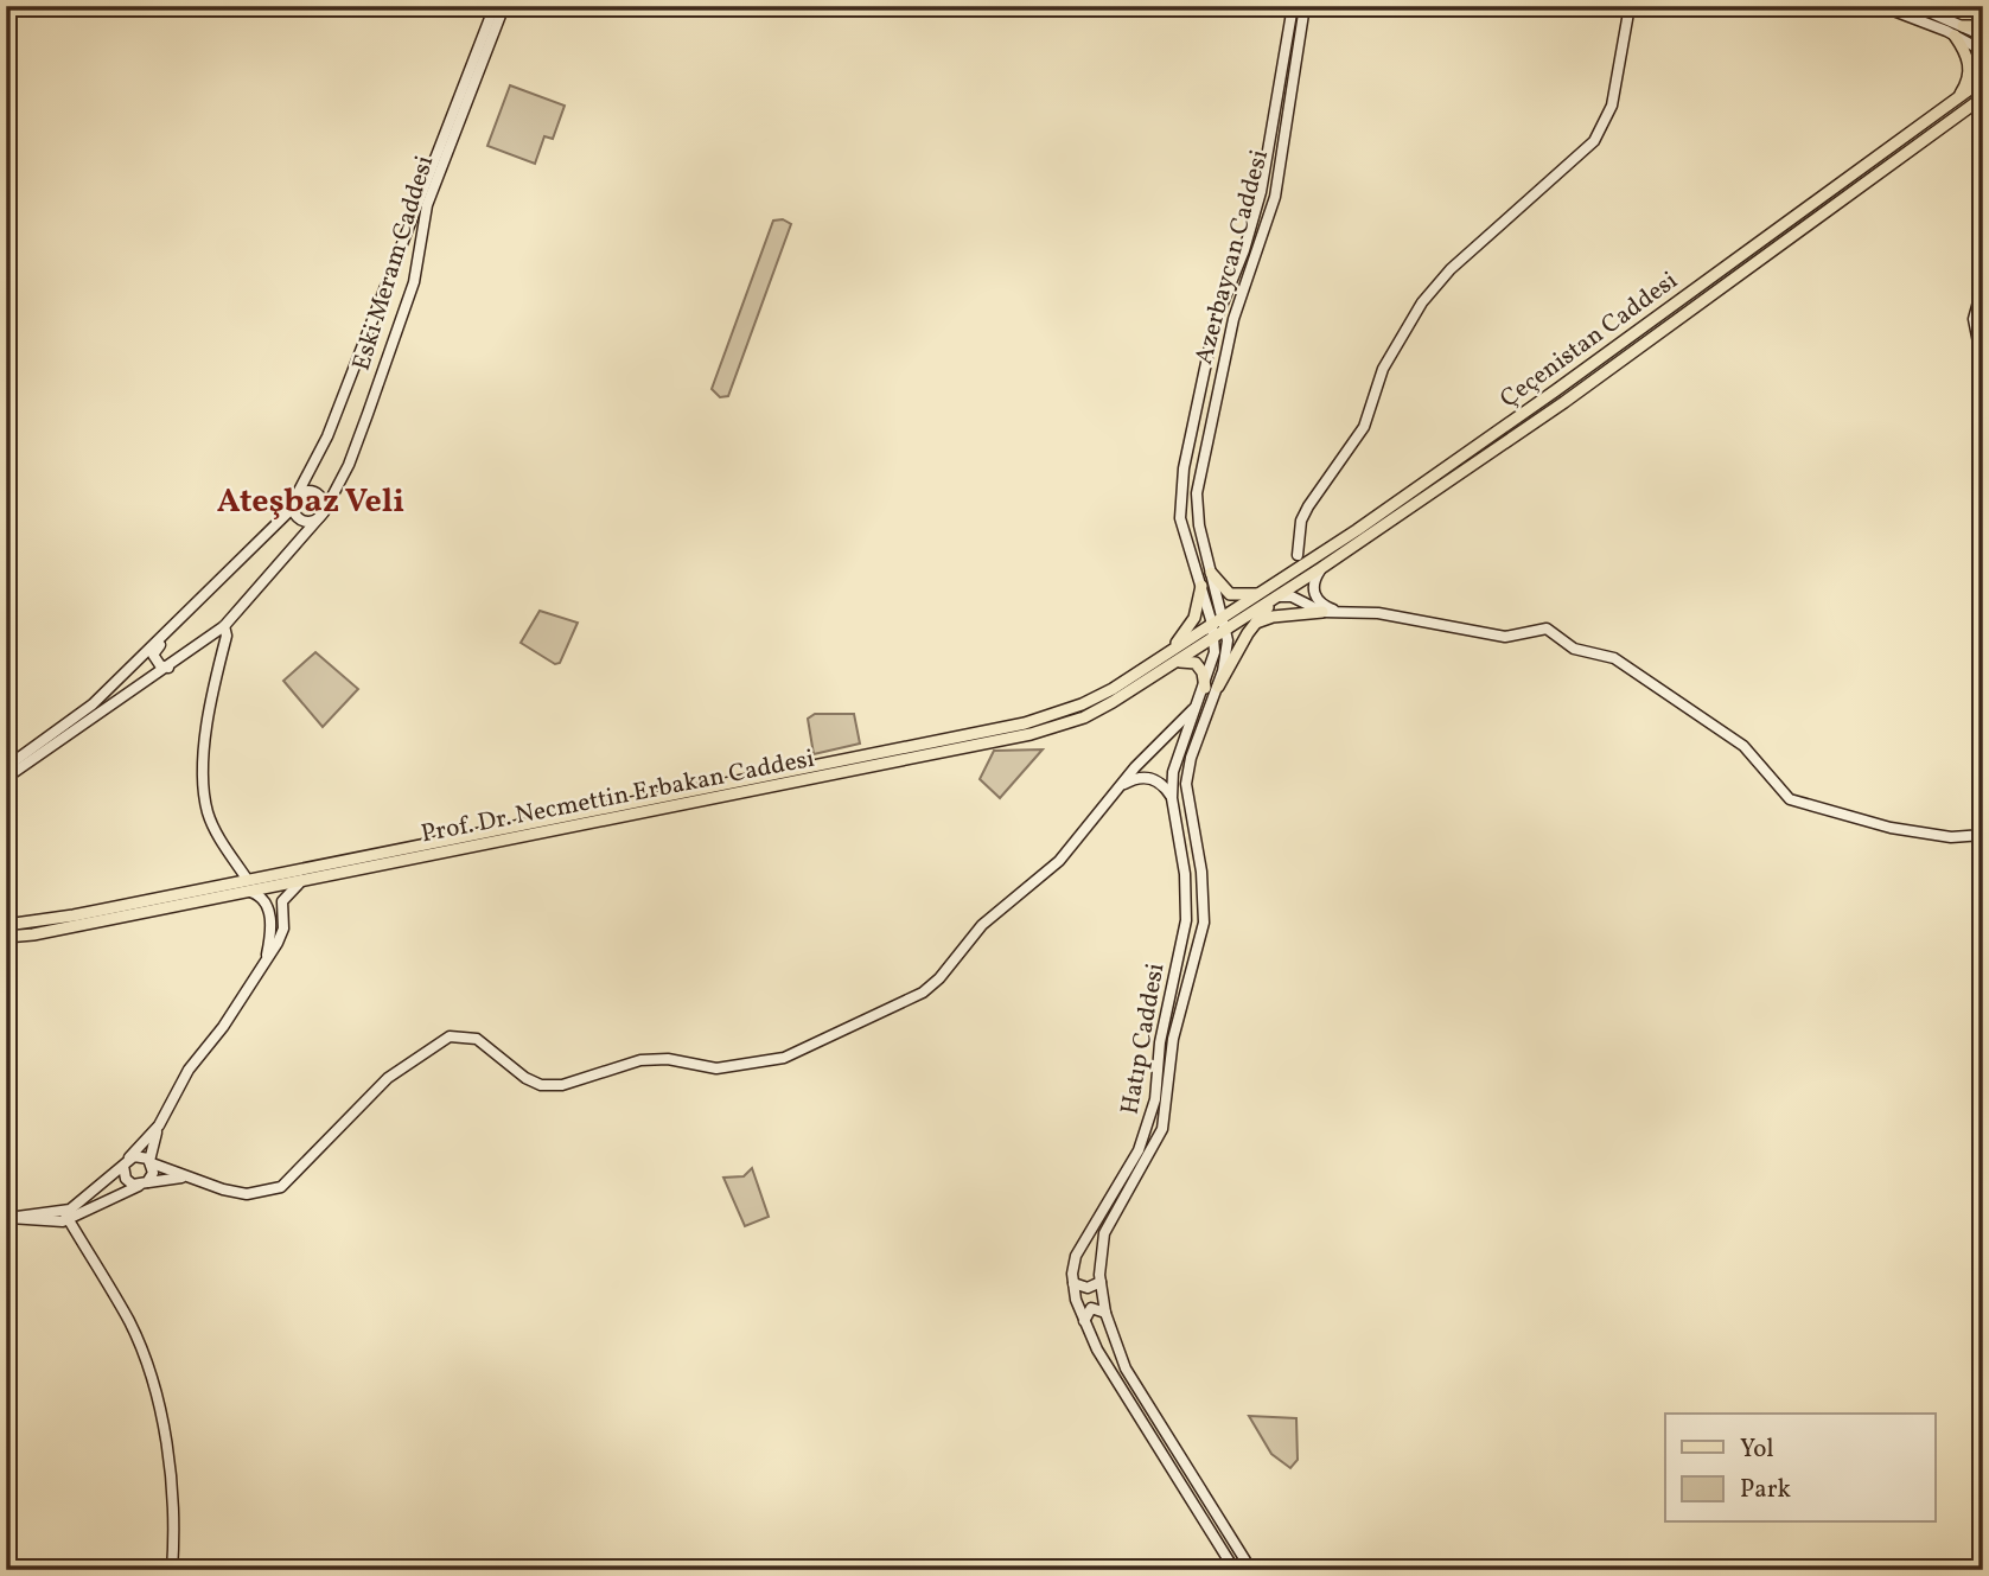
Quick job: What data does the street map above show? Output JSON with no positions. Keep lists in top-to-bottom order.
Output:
{
  "streets": {
    "main road": ["Çeçenistan Caddesi", "Prof. Dr. Necmettin Erbakan Caddesi"],
    "street": ["Azerbaycan Caddesi", "Eski Meram Caddesi", "Hatıp Caddesi"]
  },
  "crossings": [
    ["Azerbaycan Caddesi", "Çeçenistan Caddesi"],
    ["Azerbaycan Caddesi", "Prof. Dr. Necmettin Erbakan Caddesi"],
    ["Azerbaycan Caddesi", "Hatıp Caddesi"],
    ["Çeçenistan Caddesi", "Prof. Dr. Necmettin Erbakan Caddesi"]
  ],
  "districts": ["Ateşbaz Veli"],
  "legend": ["Yol", "Park"]
}
